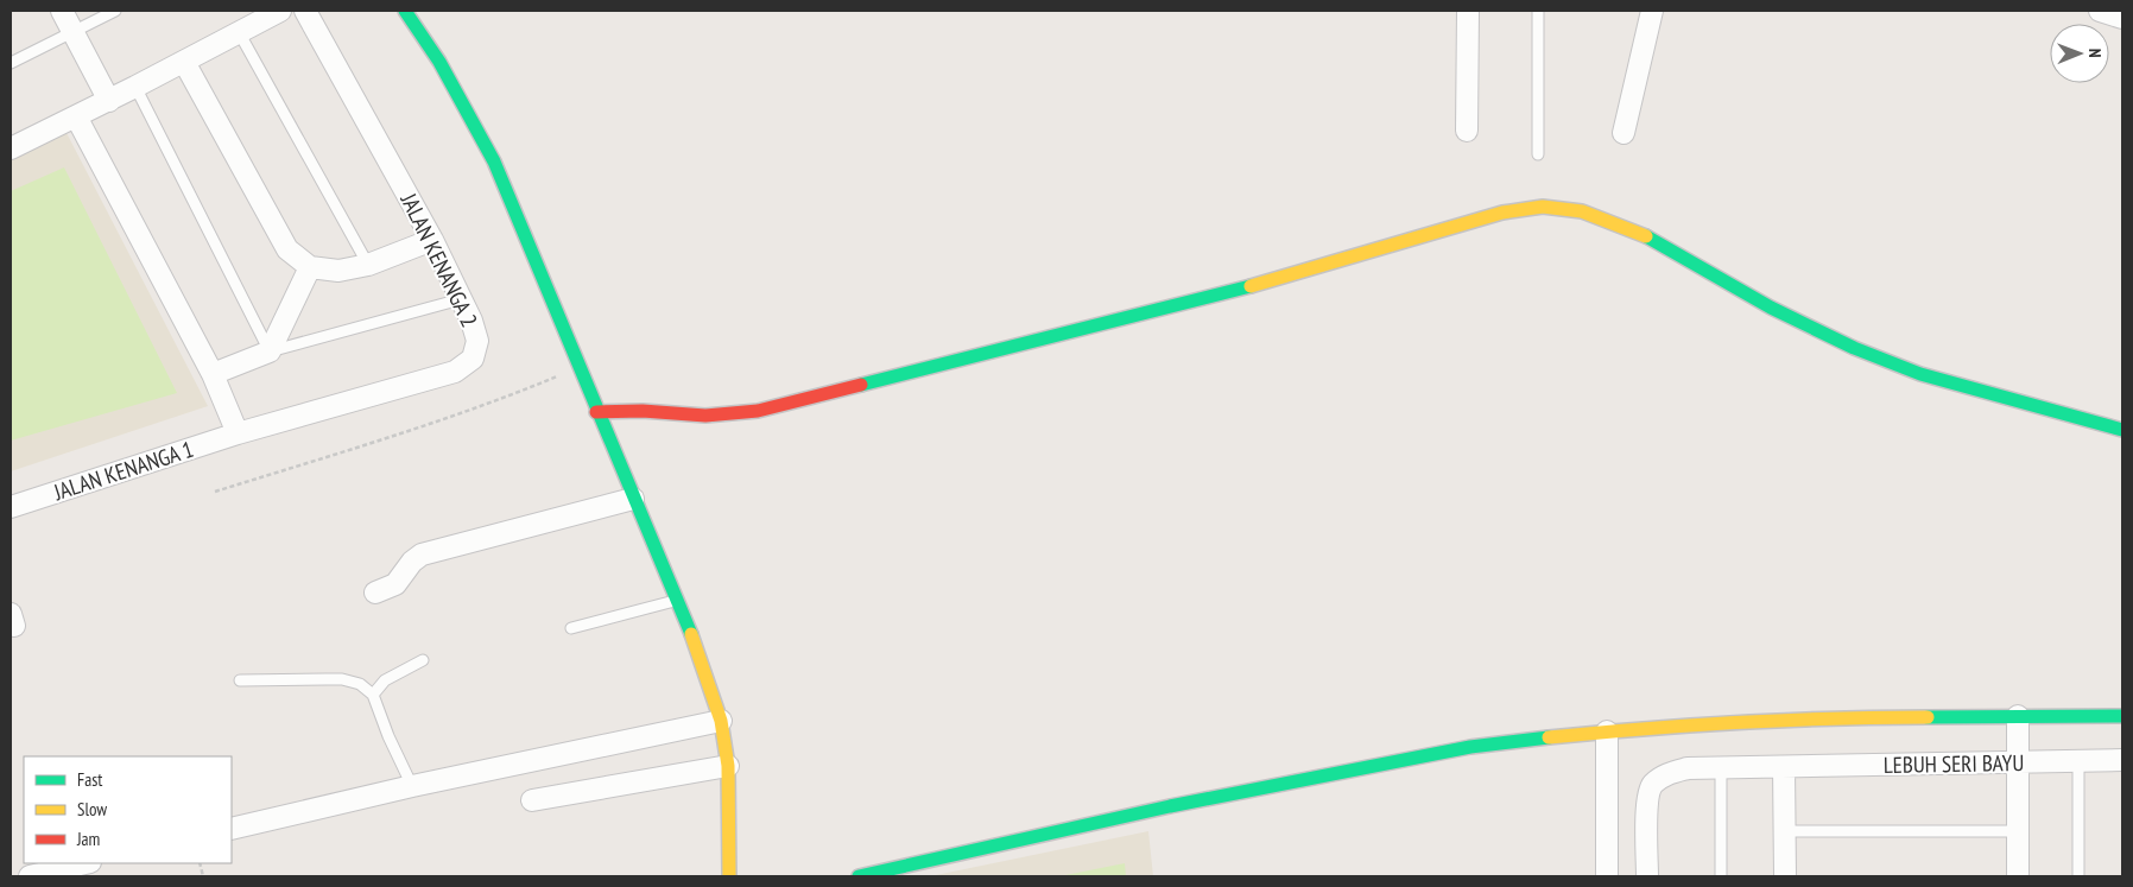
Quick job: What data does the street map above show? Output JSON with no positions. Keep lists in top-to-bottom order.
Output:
{
  "streets": {
    "street": ["JALAN KENANGA 2", "JALAN KENANGA 1", "LEBUH SERI BAYU"]
  },
  "crossings": [
    ["JALAN KENANGA 2", "JALAN KENANGA 1"]
  ],
  "legend": ["Fast", "Slow", "Jam"],
  "north": "right"
}
